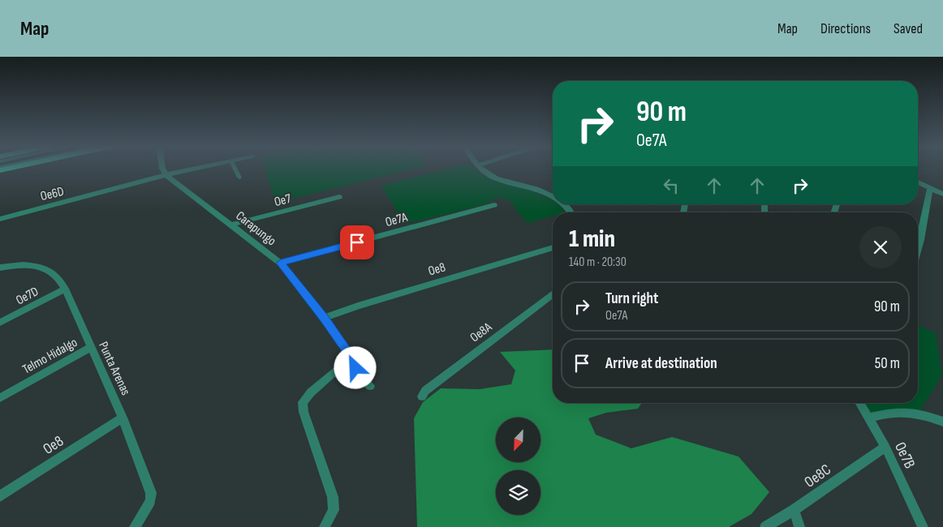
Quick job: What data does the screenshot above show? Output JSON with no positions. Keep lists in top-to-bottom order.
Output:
{
  "streets": {
    "street": [
      "Oe6D",
      "Oe7",
      "Oe7A",
      "Carapungo",
      "Oe8",
      "Oe7D",
      "Oe8A",
      "Telmo Hidalgo",
      "Punta Arenas",
      "Oe7B",
      "Oe8C"
    ]
  },
  "crossings": [
    ["Oe6D", "Carapungo"],
    ["Oe7", "Carapungo"],
    ["Oe7A", "Carapungo"],
    ["Carapungo", "Oe8"],
    ["Oe8", "Punta Arenas"],
    ["Oe7D", "Punta Arenas"],
    ["Telmo Hidalgo", "Punta Arenas"],
    ["Oe7B", "Oe8C"]
  ],
  "north": "bottom left",
  "page": {
    "header": "Map",
    "nav": ["Map", "Directions", "Saved"],
    "turn": ["90 m", "Oe7A"],
    "heading": ["1 min", "140 m · 20:30"],
    "list": [
      {
        "name": "Turn right",
        "note": "Oe7A",
        "value": "90 m"
      },
      {
        "name": "Arrive at destination",
        "value": "50 m"
      }
    ]
  }
}
